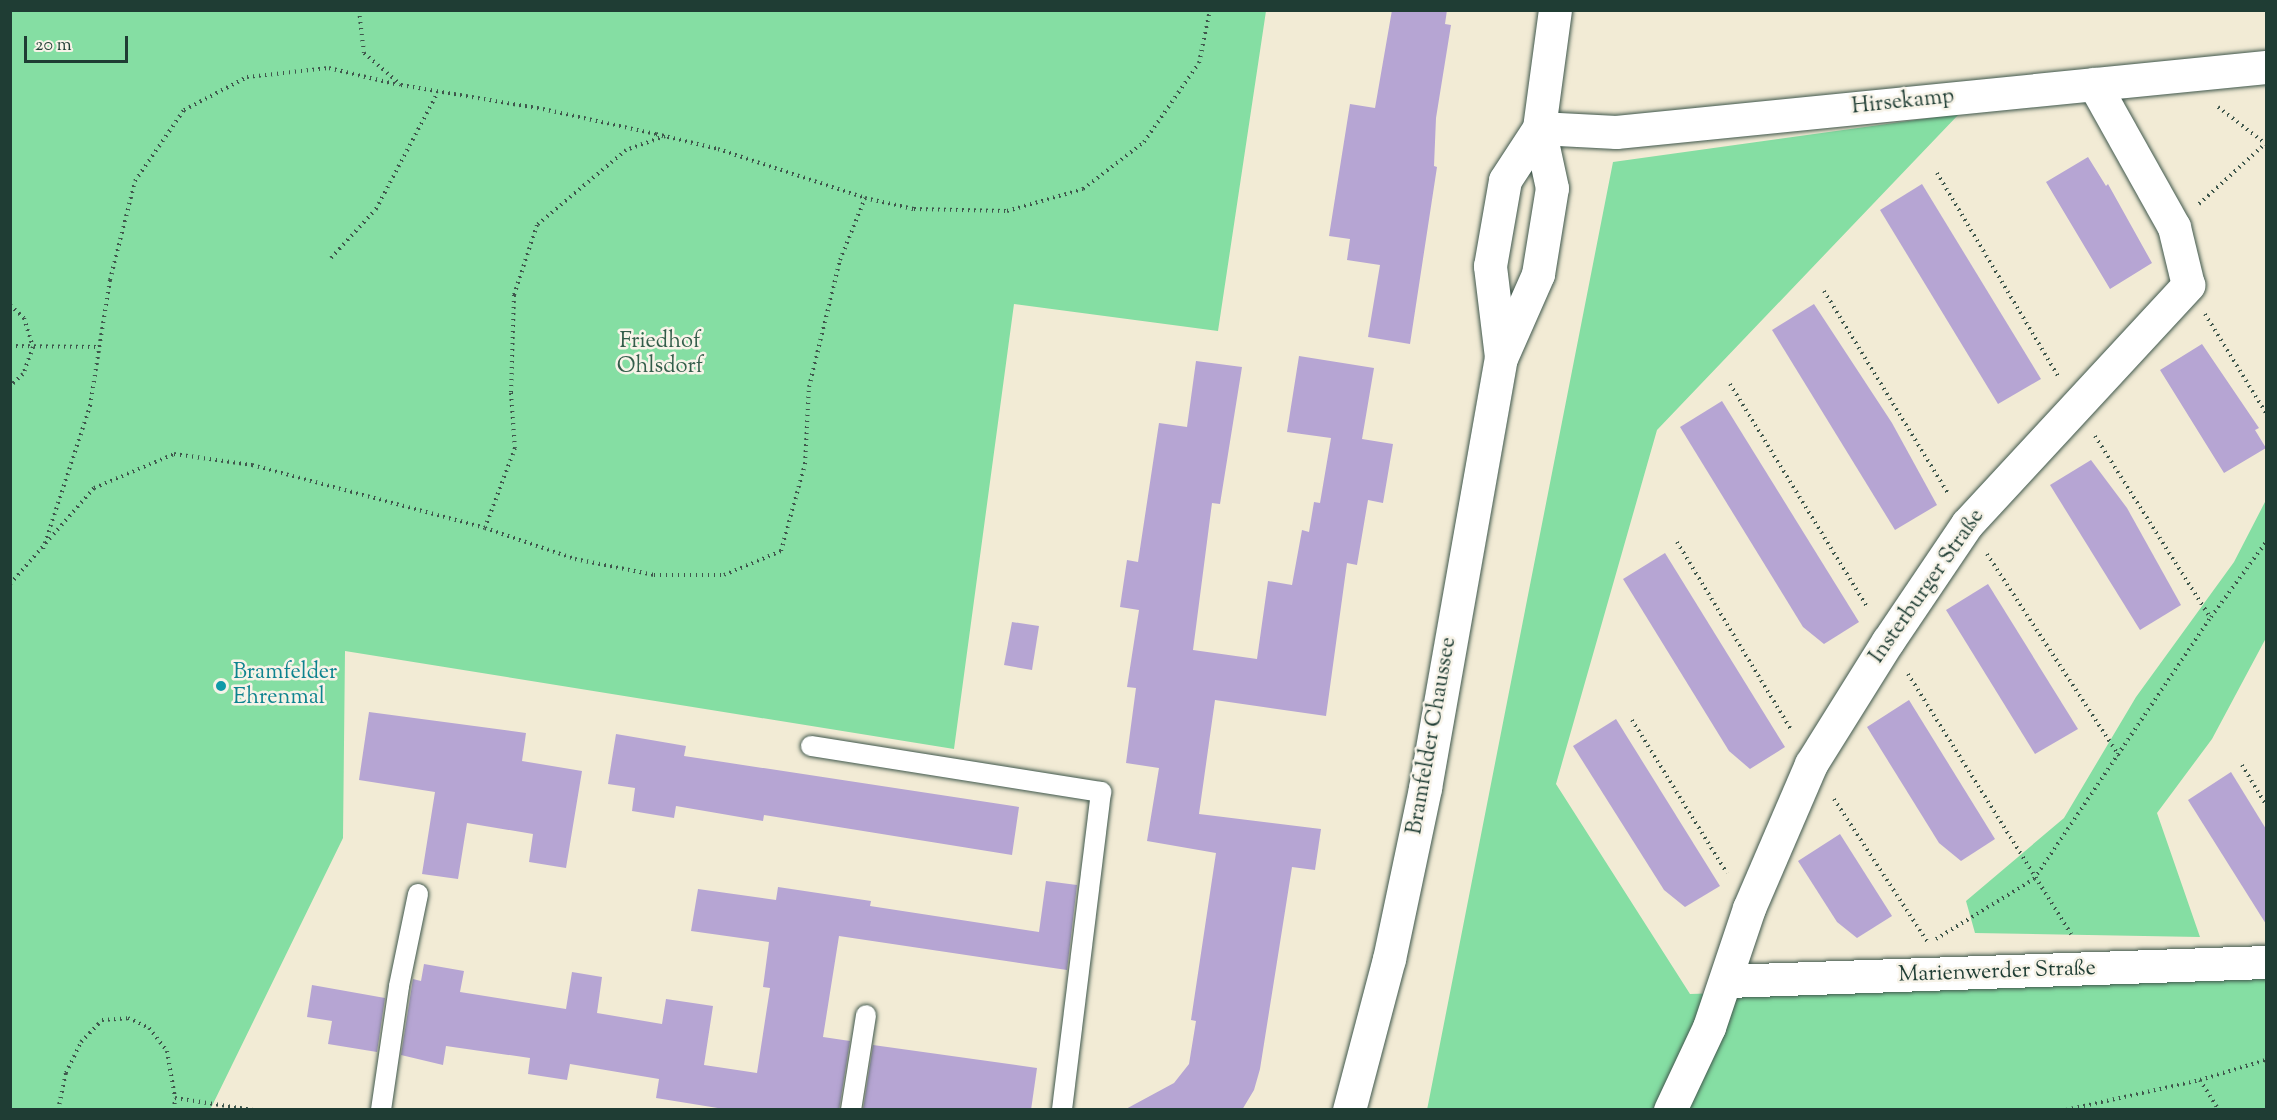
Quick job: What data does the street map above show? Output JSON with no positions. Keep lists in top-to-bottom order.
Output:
{
  "streets": {
    "street": [
      "Hirsekamp",
      "Insterburger Straße",
      "Bramfelder Chaussee",
      "Marienwerder Straße"
    ]
  },
  "crossings": [
    ["Hirsekamp", "Bramfelder Chaussee"],
    ["Insterburger Straße", "Marienwerder Straße"]
  ],
  "parks": ["Friedhof Ohlsdorf"],
  "places": ["Bramfelder Ehrenmal"],
  "scale_bar": "20 m"
}
